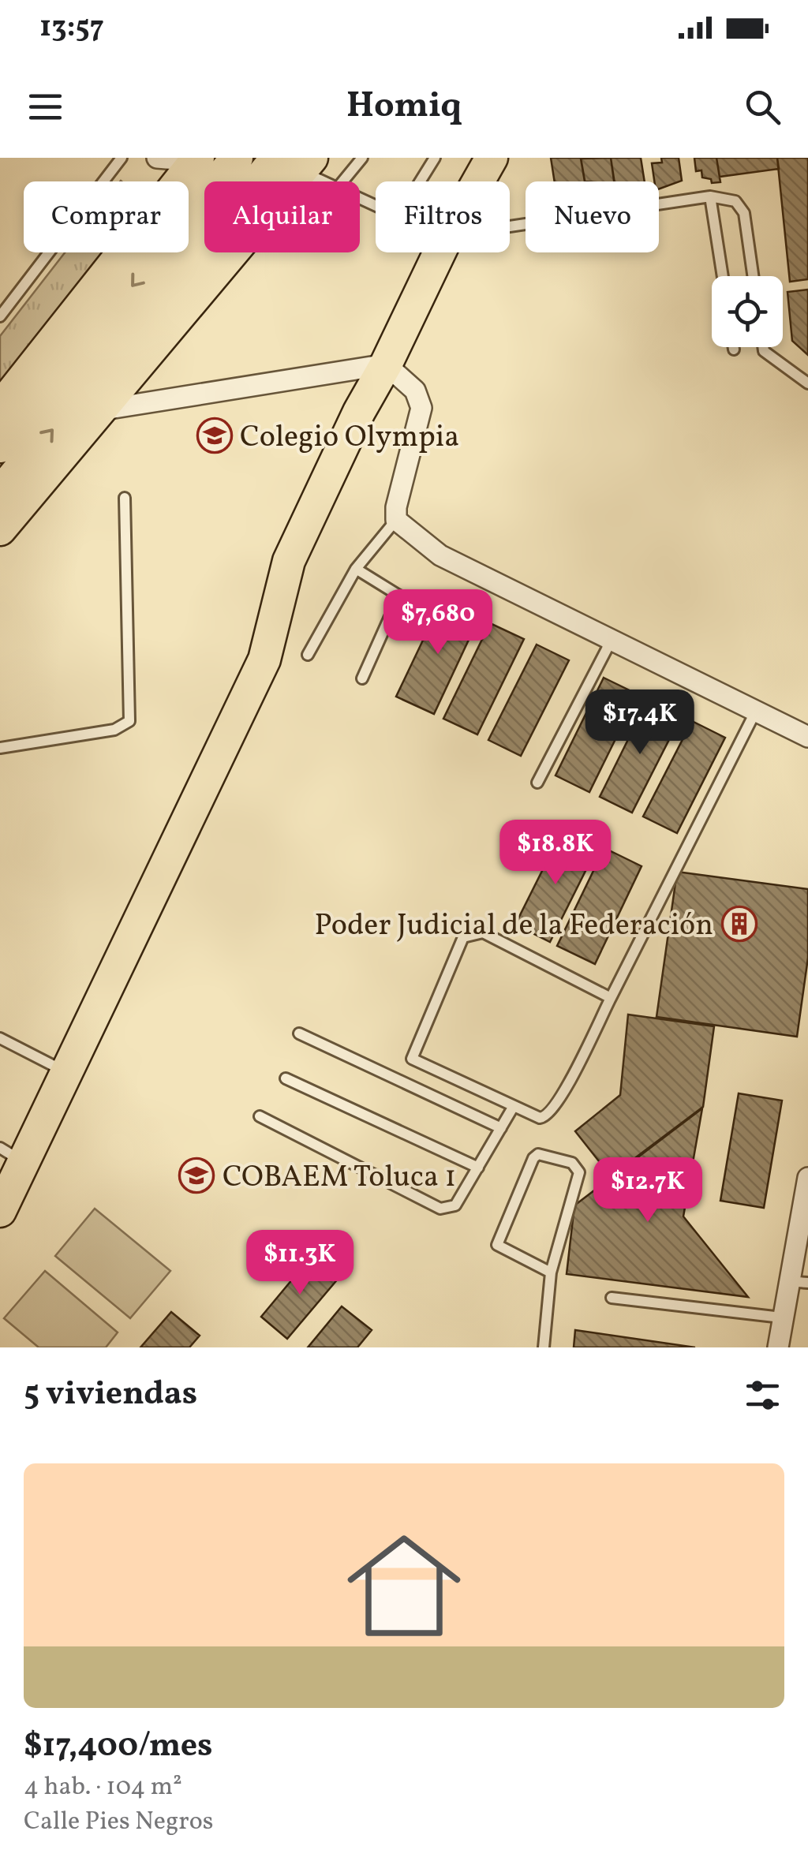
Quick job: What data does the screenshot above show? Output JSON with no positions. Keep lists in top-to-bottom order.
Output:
{
  "places": {
    "school or university": ["Colegio Olympia", "COBAEM Toluca 1"],
    "building": ["Poder Judicial de la Federación"]
  },
  "page": {
    "status": "13:57",
    "header": "Homiq",
    "chip": [
      "Comprar",
      "Alquilar",
      "Filtros",
      "Nuevo"
    ],
    "price": [
      "$7,680",
      "$17.4K",
      "$18.8K",
      "$12.7K",
      "$11.3K"
    ],
    "heading": "5 viviendas",
    "list": [
      {
        "name": "$17,400/mes",
        "note": "4 hab. · 104 m² · Calle Pies Negros"
      }
    ]
  }
}
